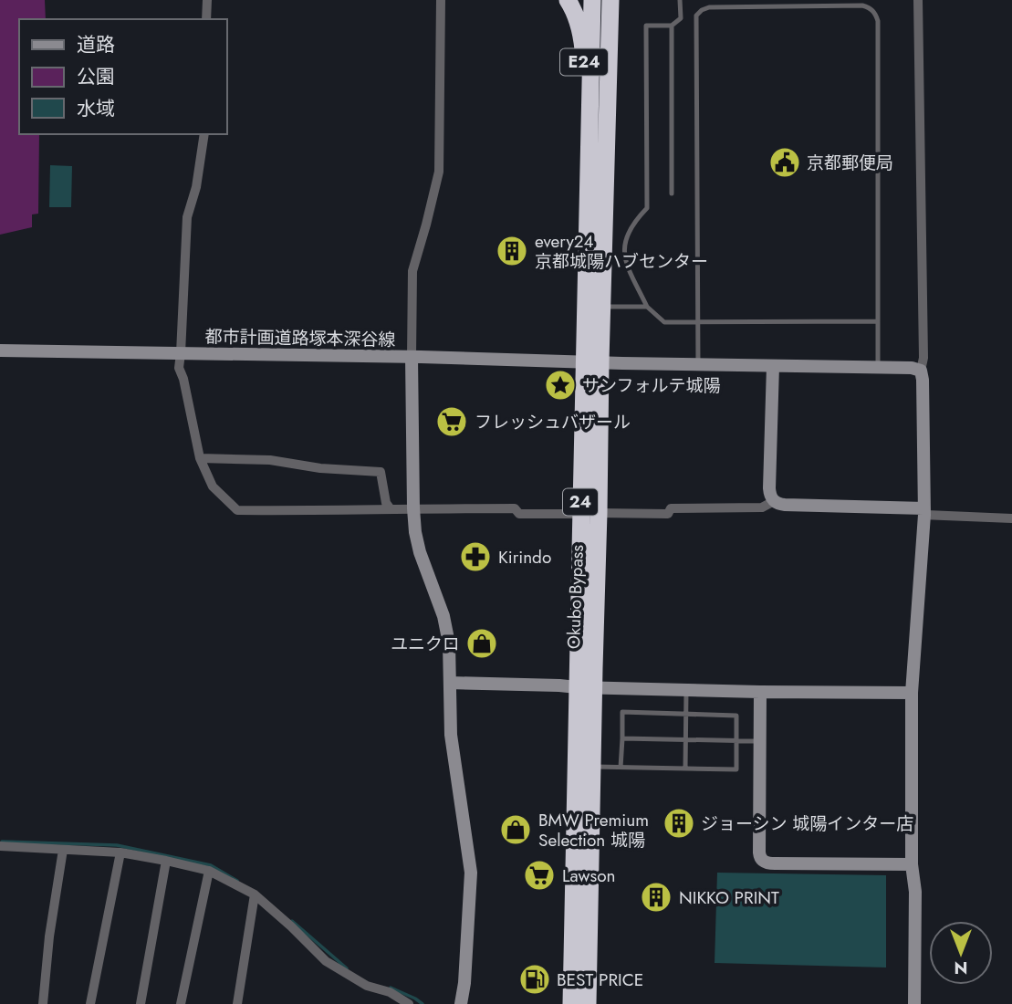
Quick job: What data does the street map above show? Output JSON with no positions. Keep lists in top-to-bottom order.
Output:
{
  "streets": {
    "highway": ["E24", "24", "Okubo Bypass"],
    "street": ["都市計画道路塚本深谷線"]
  },
  "crossings": [
    ["E24", "Okubo Bypass"],
    ["都市計画道路塚本深谷線", "Okubo Bypass"]
  ],
  "places": {
    "public building": ["京都郵便局"],
    "building": ["every24 京都城陽ハブセンター", "ジョーシン 城陽インター店", "NIKKO PRINT"],
    "place": ["サンフォルテ城陽"],
    "supermarket": ["フレッシュバザール", "Lawson"],
    "pharmacy": ["Kirindo"],
    "shop": ["ユニクロ", "BMW Premium Selection 城陽"],
    "fuel station": ["BEST PRICE"]
  },
  "legend": ["道路", "公園", "水域"],
  "north": "bottom"
}
